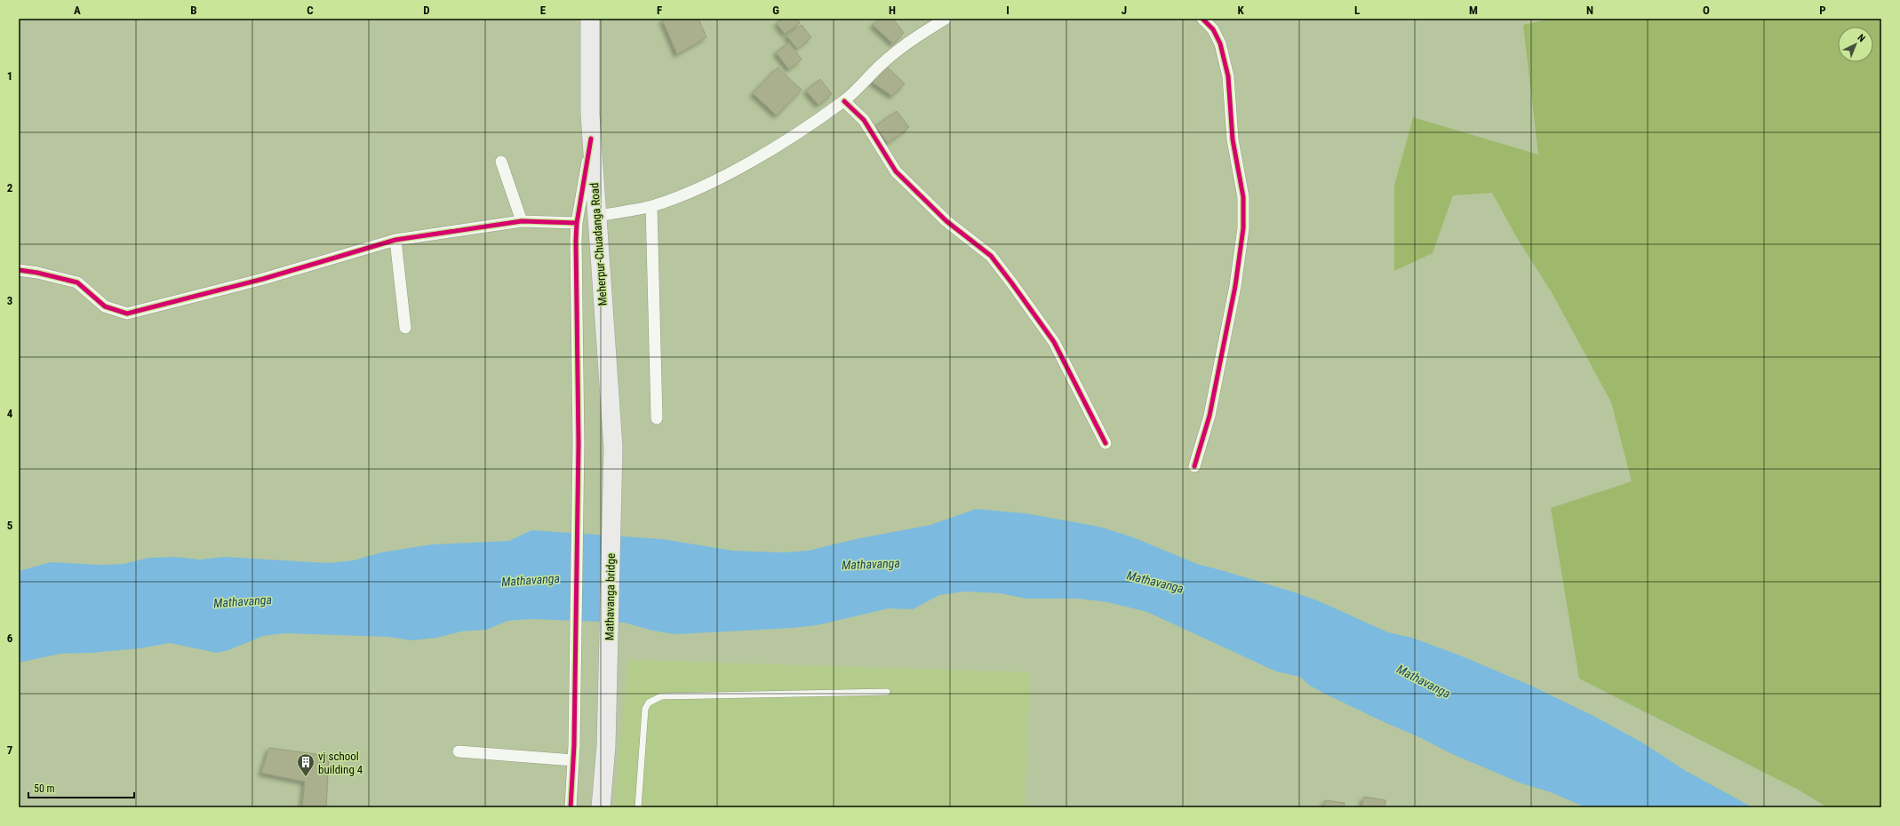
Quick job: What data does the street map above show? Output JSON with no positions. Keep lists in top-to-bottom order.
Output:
{
  "streets": {
    "main road": ["Meherpur-Chuadanga Road", "Mathavanga bridge"]
  },
  "crossings": [
    ["Meherpur-Chuadanga Road", "Mathavanga bridge"]
  ],
  "water": ["Mathavanga"],
  "places": {
    "building": ["vj school building 4"]
  },
  "scale_bar": "50 m",
  "north": "top right",
  "grid": {
    "columns": [
      "A",
      "B",
      "C",
      "D",
      "E",
      "F",
      "G",
      "H",
      "I",
      "J",
      "K",
      "L",
      "M",
      "N",
      "O",
      "P"
    ],
    "rows": [
      "1",
      "2",
      "3",
      "4",
      "5",
      "6",
      "7"
    ]
  }
}
